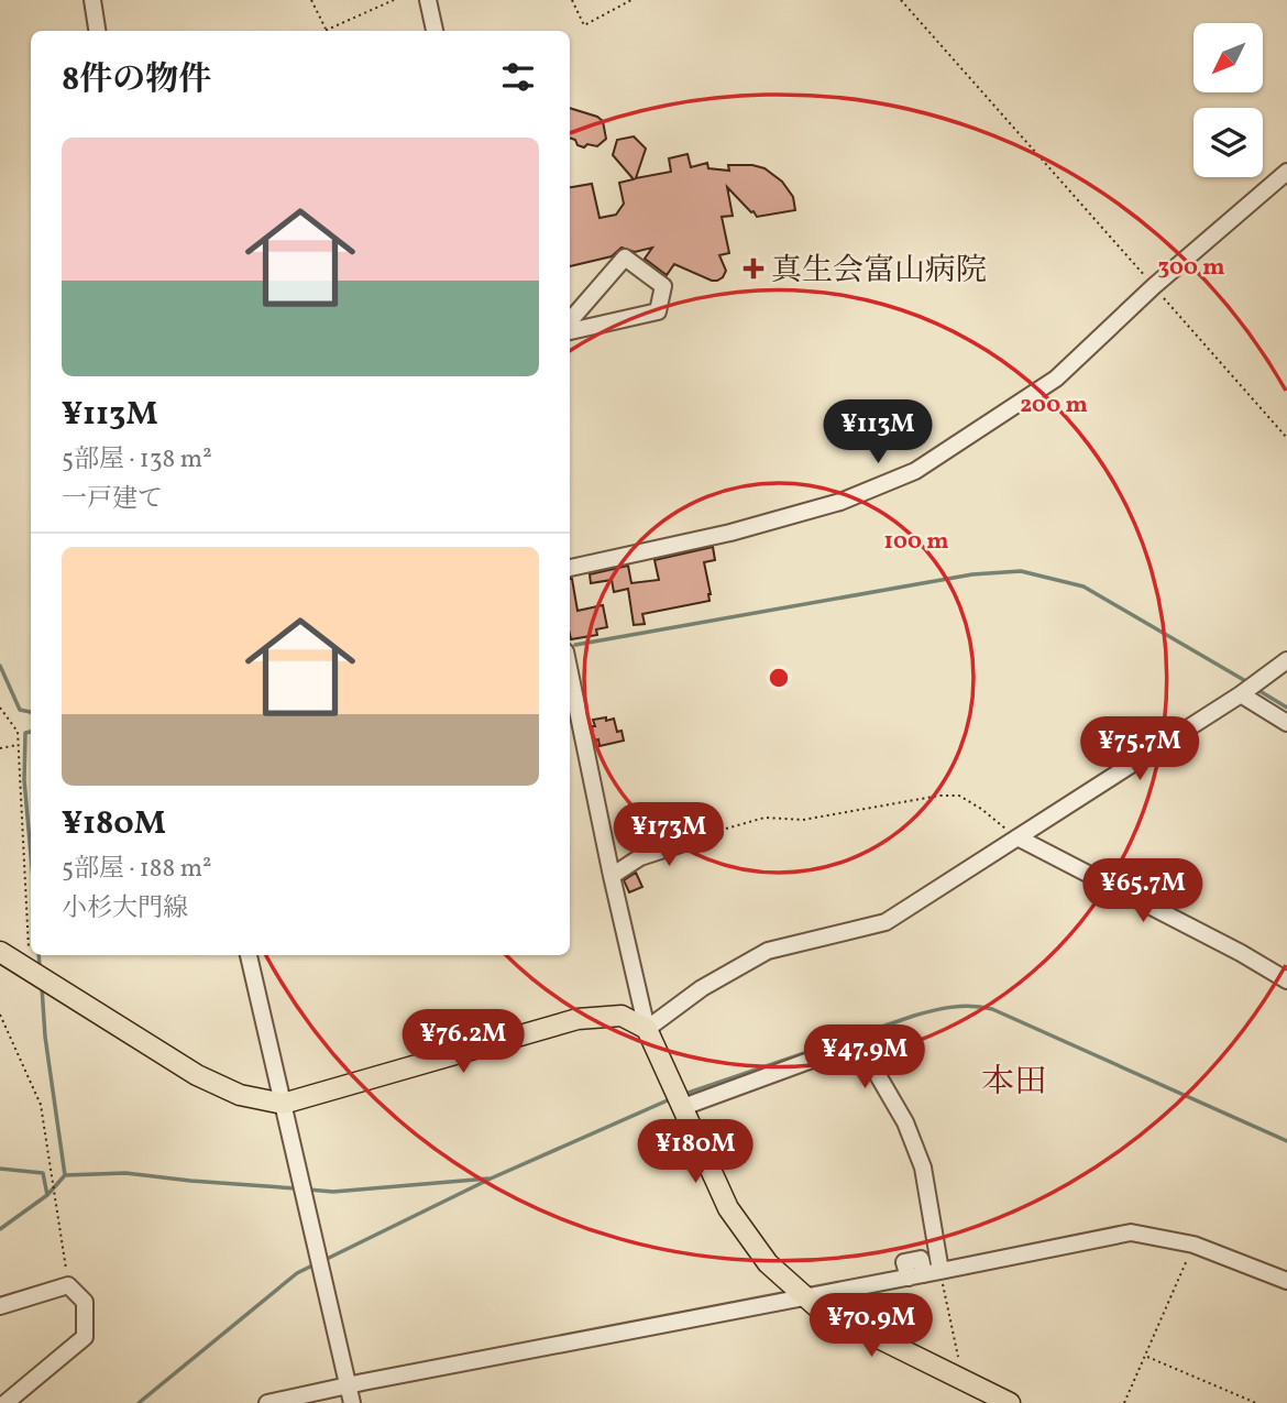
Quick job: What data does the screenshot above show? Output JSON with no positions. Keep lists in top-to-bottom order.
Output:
{
  "districts": ["本田"],
  "places": {
    "health": ["真生会富山病院"]
  },
  "north": "bottom left",
  "page": {
    "heading": "8件の物件",
    "list": [
      {
        "name": "¥113M",
        "note": "5部屋 · 138 m² · 一戸建て"
      },
      {
        "name": "¥180M",
        "note": "5部屋 · 188 m² · 小杉大門線"
      }
    ],
    "price": [
      "¥113M",
      "¥75.7M",
      "¥173M",
      "¥65.7M",
      "¥76.2M",
      "¥47.9M",
      "¥180M",
      "¥70.9M"
    ]
  },
  "rings": ["300 m", "200 m", "100 m"]
}
